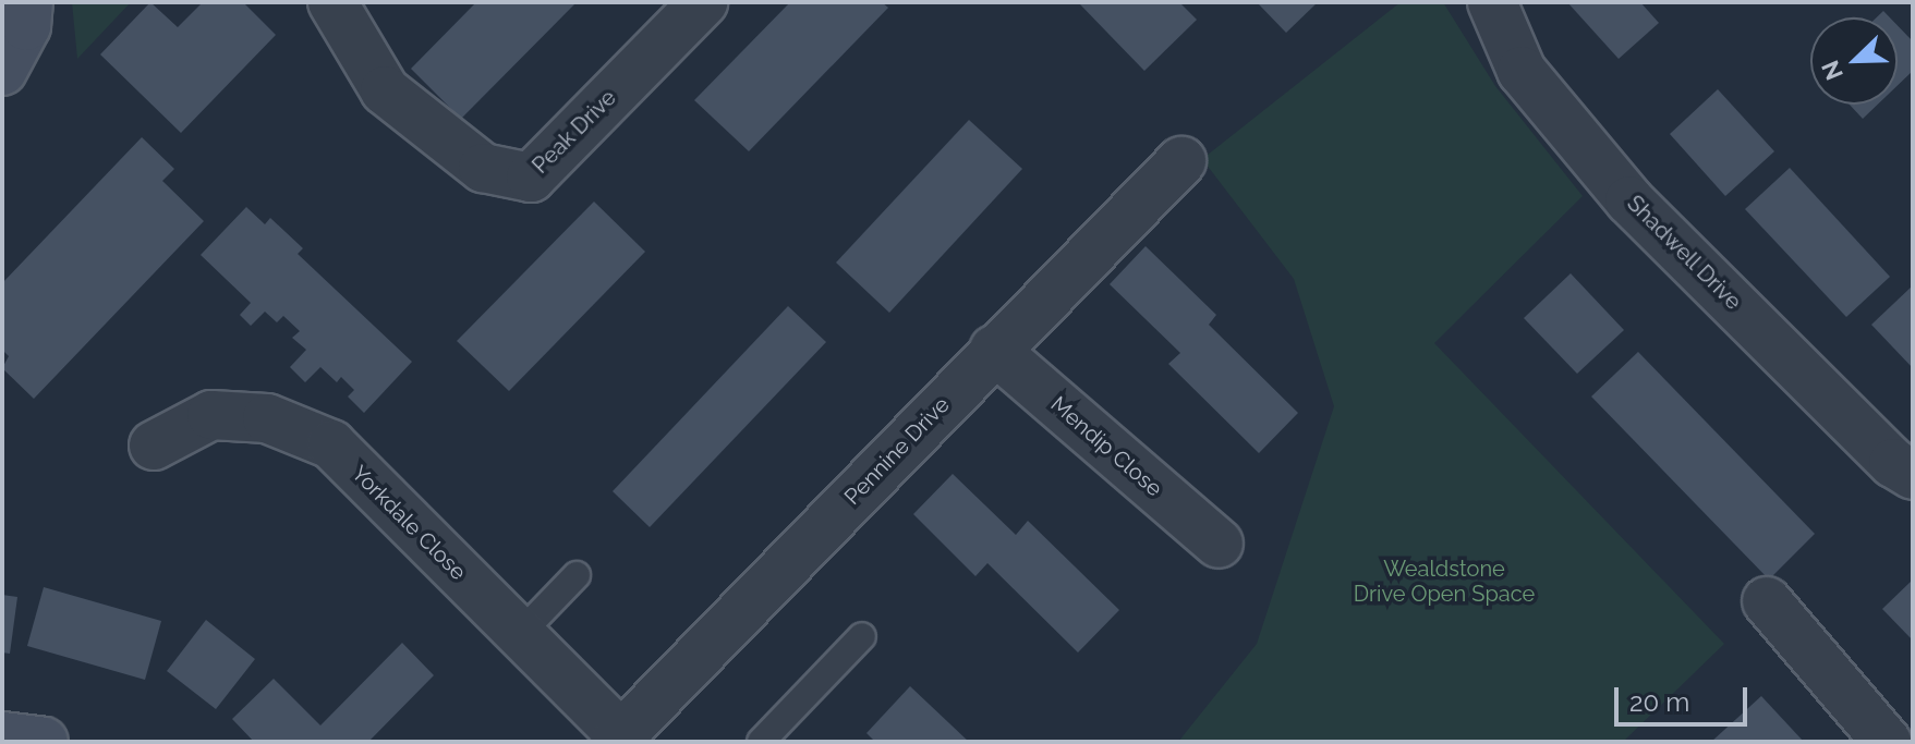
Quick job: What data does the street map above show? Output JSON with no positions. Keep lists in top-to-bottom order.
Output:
{
  "streets": {
    "street": [
      "Peak Drive",
      "Shadwell Drive",
      "Mendip Close",
      "Pennine Drive",
      "Yorkdale Close"
    ]
  },
  "crossings": [
    ["Mendip Close", "Pennine Drive"],
    ["Pennine Drive", "Yorkdale Close"]
  ],
  "parks": ["Wealdstone Drive Open Space"],
  "scale_bar": "20 m",
  "north": "bottom left"
}
